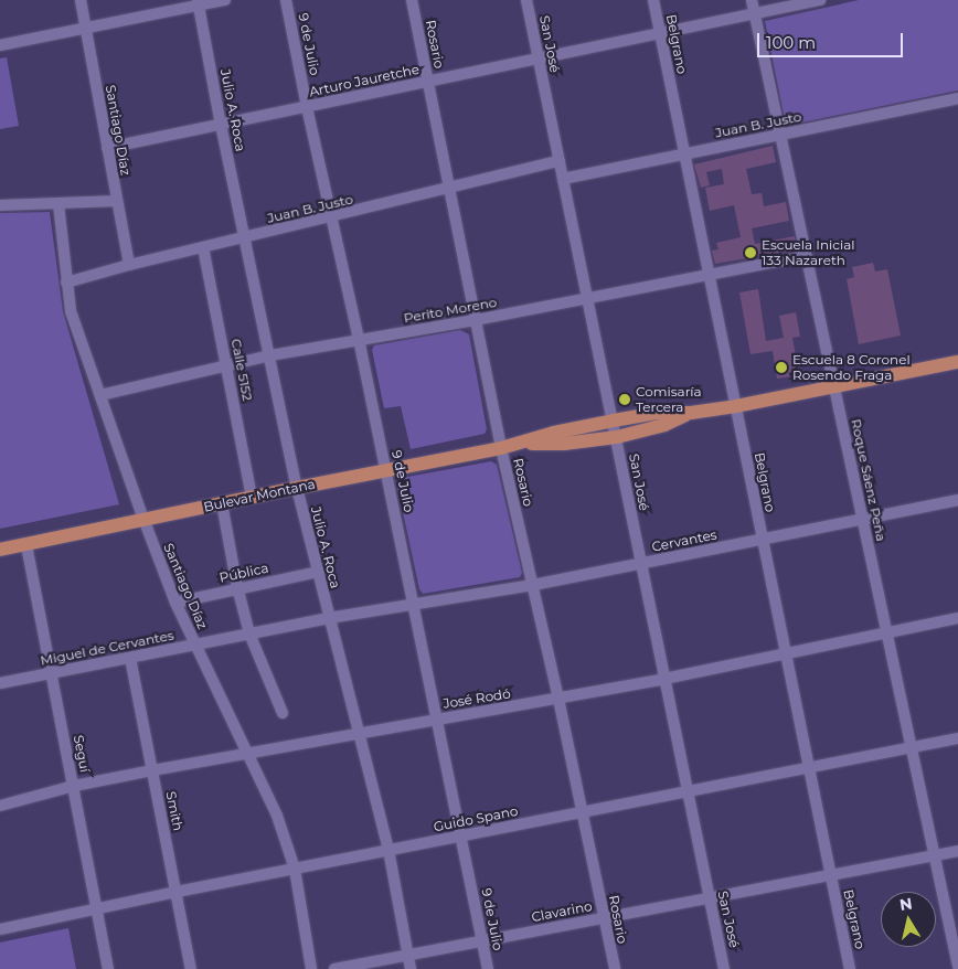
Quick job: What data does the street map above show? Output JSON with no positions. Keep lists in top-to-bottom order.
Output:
{
  "streets": {
    "main road": ["Bulevar Montana"],
    "street": [
      "9 de Julio",
      "Rosario",
      "San José",
      "Belgrano",
      "Arturo Jauretche",
      "Julio A. Roca",
      "Juan B. Justo",
      "Santiago Díaz",
      "Perito Moreno",
      "Calle 5152",
      "Roque Sáenz Peña",
      "Cervantes",
      "Pública",
      "Miguel de Cervantes",
      "José Rodó",
      "Seguí",
      "Smith",
      "Guido Spano",
      "Clavarino"
    ]
  },
  "crossings": [
    ["9 de Julio", "Arturo Jauretche"],
    ["9 de Julio", "Juan B. Justo"],
    ["9 de Julio", "Perito Moreno"],
    ["9 de Julio", "Bulevar Montana"],
    ["9 de Julio", "Cervantes"],
    ["9 de Julio", "Miguel de Cervantes"],
    ["9 de Julio", "José Rodó"],
    ["9 de Julio", "Guido Spano"],
    ["9 de Julio", "Clavarino"],
    ["Rosario", "Arturo Jauretche"],
    ["Rosario", "Juan B. Justo"],
    ["Rosario", "Perito Moreno"],
    ["Rosario", "Bulevar Montana"],
    ["Rosario", "Cervantes"],
    ["Rosario", "José Rodó"],
    ["Rosario", "Guido Spano"],
    ["Rosario", "Clavarino"],
    ["San José", "Arturo Jauretche"],
    ["San José", "Juan B. Justo"],
    ["San José", "Perito Moreno"],
    ["San José", "Bulevar Montana"],
    ["San José", "Cervantes"],
    ["San José", "José Rodó"],
    ["San José", "Guido Spano"],
    ["San José", "Clavarino"],
    ["Belgrano", "Arturo Jauretche"],
    ["Belgrano", "Juan B. Justo"],
    ["Belgrano", "Perito Moreno"],
    ["Belgrano", "Bulevar Montana"],
    ["Belgrano", "Cervantes"],
    ["Belgrano", "José Rodó"],
    ["Belgrano", "Guido Spano"],
    ["Belgrano", "Clavarino"],
    ["Arturo Jauretche", "Julio A. Roca"],
    ["Arturo Jauretche", "Santiago Díaz"],
    ["Arturo Jauretche", "Roque Sáenz Peña"],
    ["Julio A. Roca", "Juan B. Justo"],
    ["Julio A. Roca", "Perito Moreno"],
    ["Julio A. Roca", "Bulevar Montana"],
    ["Julio A. Roca", "Pública"],
    ["Julio A. Roca", "Miguel de Cervantes"],
    ["Julio A. Roca", "José Rodó"],
    ["Julio A. Roca", "Guido Spano"],
    ["Julio A. Roca", "Clavarino"],
    ["Juan B. Justo", "Santiago Díaz"],
    ["Juan B. Justo", "Calle 5152"],
    ["Juan B. Justo", "Roque Sáenz Peña"],
    ["Santiago Díaz", "Perito Moreno"],
    ["Santiago Díaz", "Bulevar Montana"],
    ["Santiago Díaz", "Pública"],
    ["Santiago Díaz", "Miguel de Cervantes"],
    ["Santiago Díaz", "José Rodó"],
    ["Santiago Díaz", "Guido Spano"],
    ["Perito Moreno", "Calle 5152"],
    ["Perito Moreno", "Roque Sáenz Peña"],
    ["Calle 5152", "Bulevar Montana"],
    ["Roque Sáenz Peña", "Bulevar Montana"],
    ["Roque Sáenz Peña", "Cervantes"],
    ["Roque Sáenz Peña", "José Rodó"],
    ["Roque Sáenz Peña", "Guido Spano"],
    ["Roque Sáenz Peña", "Clavarino"],
    ["Bulevar Montana", "Seguí"],
    ["Cervantes", "Miguel de Cervantes"],
    ["Miguel de Cervantes", "Seguí"],
    ["Miguel de Cervantes", "Smith"],
    ["José Rodó", "Seguí"],
    ["José Rodó", "Smith"],
    ["Seguí", "Guido Spano"],
    ["Smith", "Guido Spano"]
  ],
  "places": ["Escuela Inicial 133 Nazareth", "Escuela 8 Coronel Rosendo Fraga", "Comisaría Tercera"],
  "scale_bar": "100 m",
  "north": "top"
}
